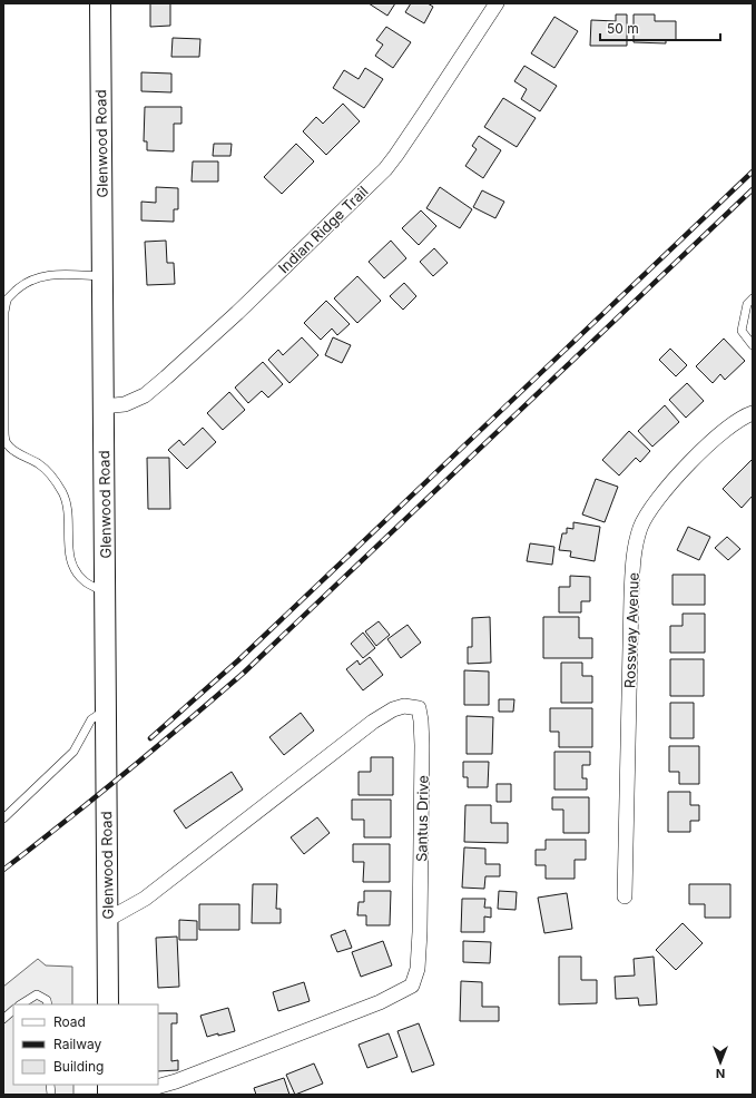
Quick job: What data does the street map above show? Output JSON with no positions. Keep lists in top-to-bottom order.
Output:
{
  "streets": {
    "street": [
      "Glenwood Road",
      "Indian Ridge Trail",
      "Rossway Avenue",
      "Santus Drive"
    ]
  },
  "crossings": [
    ["Glenwood Road", "Indian Ridge Trail"],
    ["Glenwood Road", "Santus Drive"]
  ],
  "legend": ["Road", "Railway", "Building"],
  "scale_bar": "50 m",
  "north": "bottom"
}
